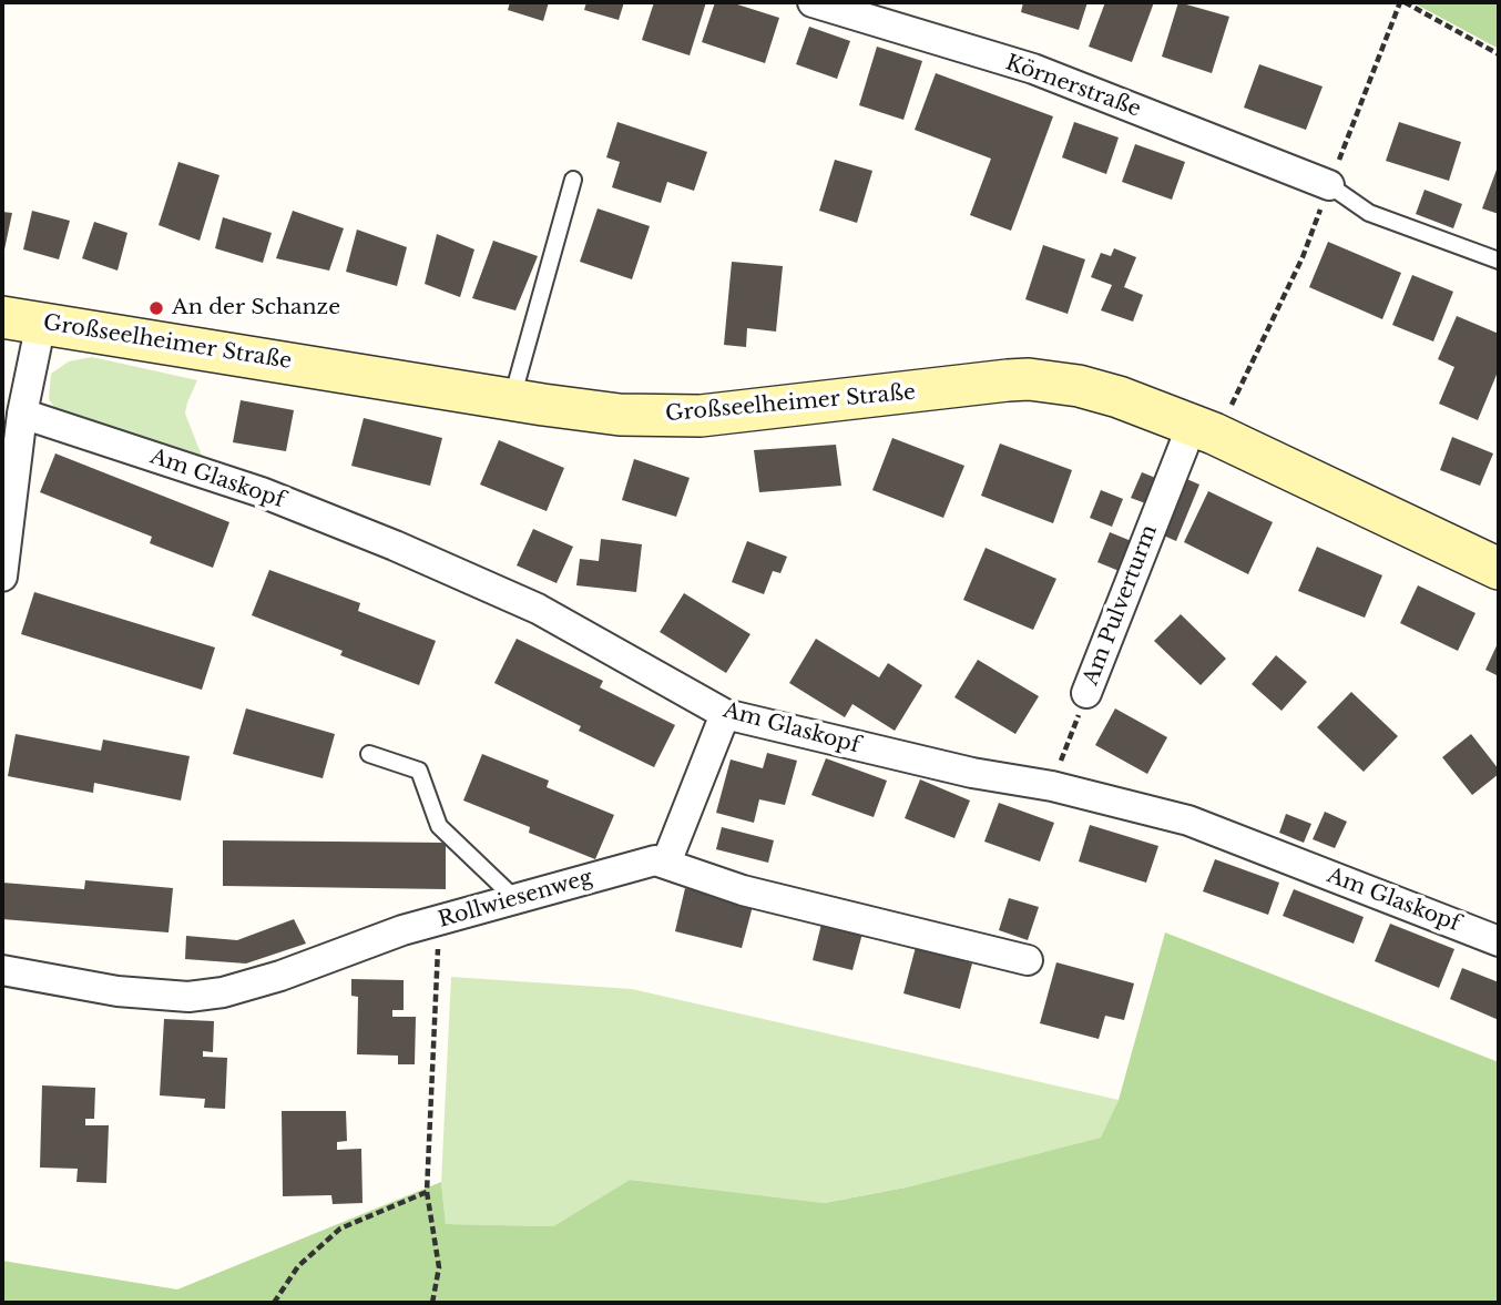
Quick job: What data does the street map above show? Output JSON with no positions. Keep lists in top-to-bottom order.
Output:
{
  "streets": {
    "main road": ["Großseelheimer Straße"],
    "street": [
      "Körnerstraße",
      "Am Glaskopf",
      "Am Pulverturm",
      "Rollwiesenweg"
    ]
  },
  "crossings": [
    ["Großseelheimer Straße", "Am Pulverturm"],
    ["Am Glaskopf", "Am Pulverturm"]
  ],
  "places": ["An der Schanze"]
}
